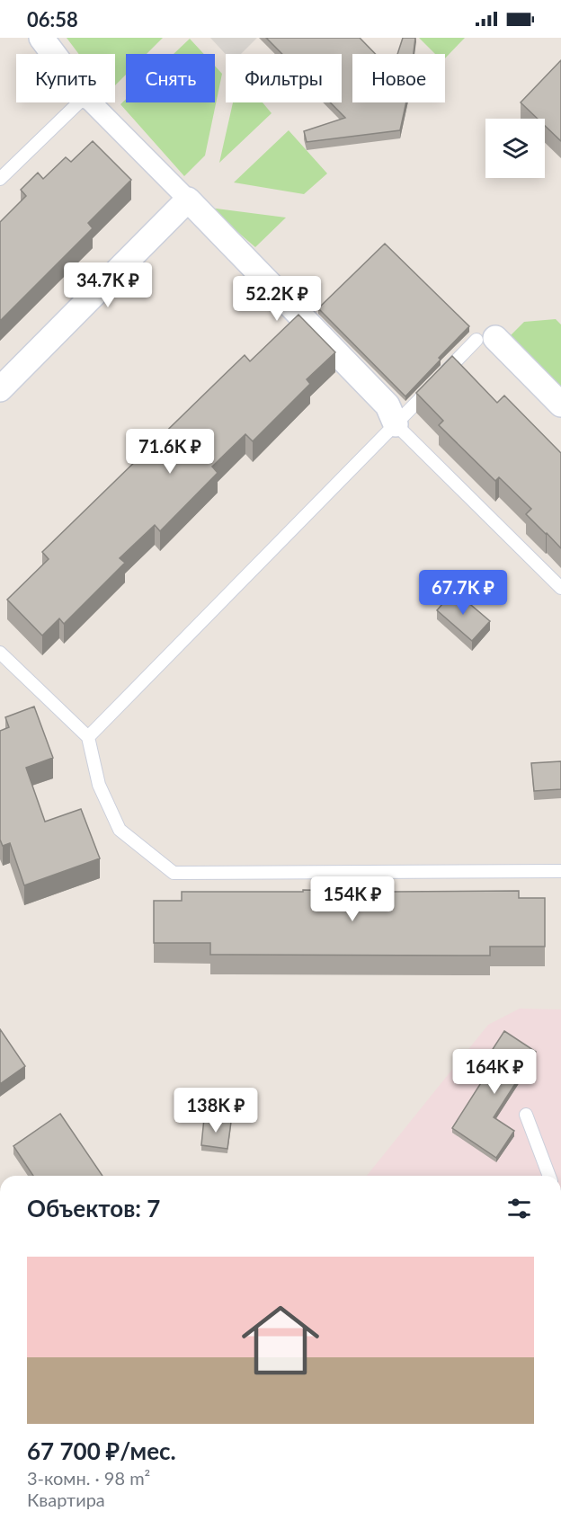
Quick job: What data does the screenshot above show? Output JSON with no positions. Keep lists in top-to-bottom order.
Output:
{
  "page": {
    "status": "06:58",
    "chip": [
      "Купить",
      "Снять",
      "Фильтры",
      "Новое"
    ],
    "price": [
      "34.7K ₽",
      "52.2K ₽",
      "71.6K ₽",
      "67.7K ₽",
      "154K ₽",
      "164K ₽",
      "138K ₽"
    ],
    "heading": "Объектов: 7",
    "list": [
      {
        "name": "67 700 ₽/мес.",
        "note": "3-комн. · 98 m² · Квартира"
      }
    ]
  }
}
